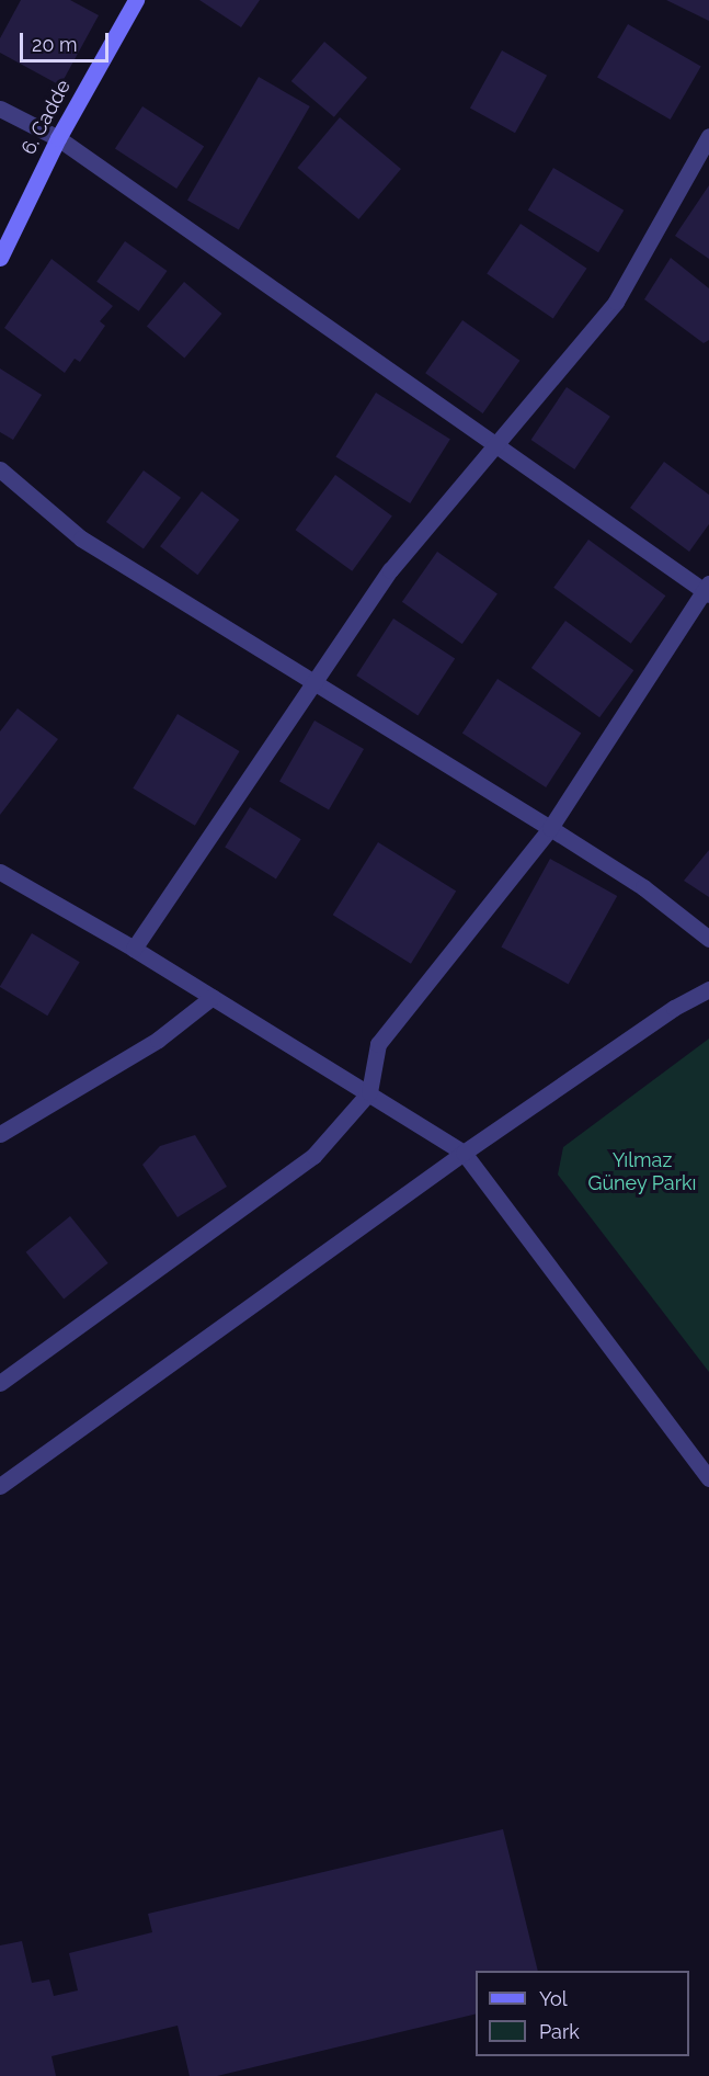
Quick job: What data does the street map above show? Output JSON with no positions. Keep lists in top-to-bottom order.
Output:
{
  "streets": {
    "street": ["6. Cadde"]
  },
  "parks": ["Yılmaz Güney Parkı"],
  "legend": ["Yol", "Park"],
  "scale_bar": "20 m"
}
